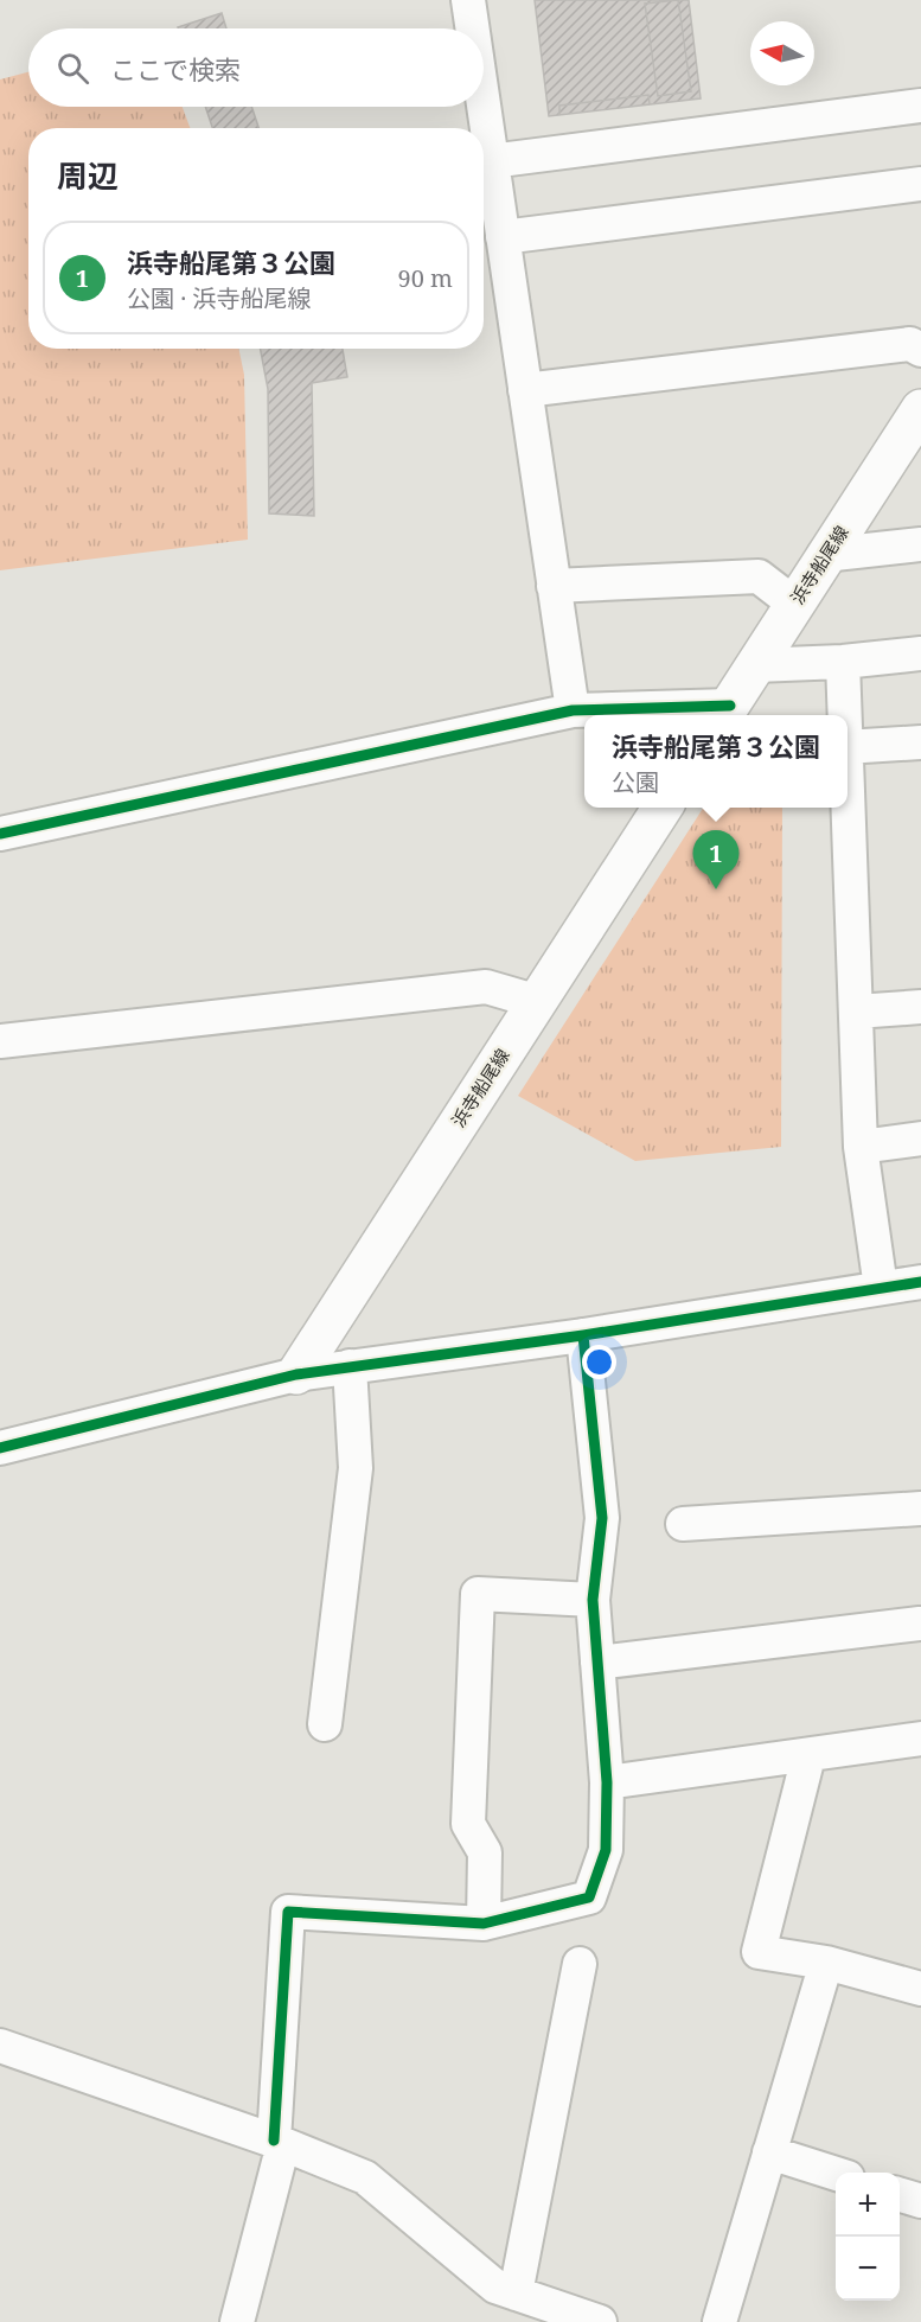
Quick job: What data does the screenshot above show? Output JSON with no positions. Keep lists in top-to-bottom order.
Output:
{
  "streets": {
    "street": ["浜寺船尾線"]
  },
  "north": "left",
  "page": {
    "search": "ここで検索",
    "heading": "周辺",
    "list": [
      {
        "mark": "1",
        "name": "浜寺船尾第３公園",
        "note": "公園 · 浜寺船尾線",
        "value": "90 m"
      }
    ],
    "popup": ["浜寺船尾第３公園", "公園"],
    "pins": "1",
    "map_buttons": ["+", "−"]
  }
}
